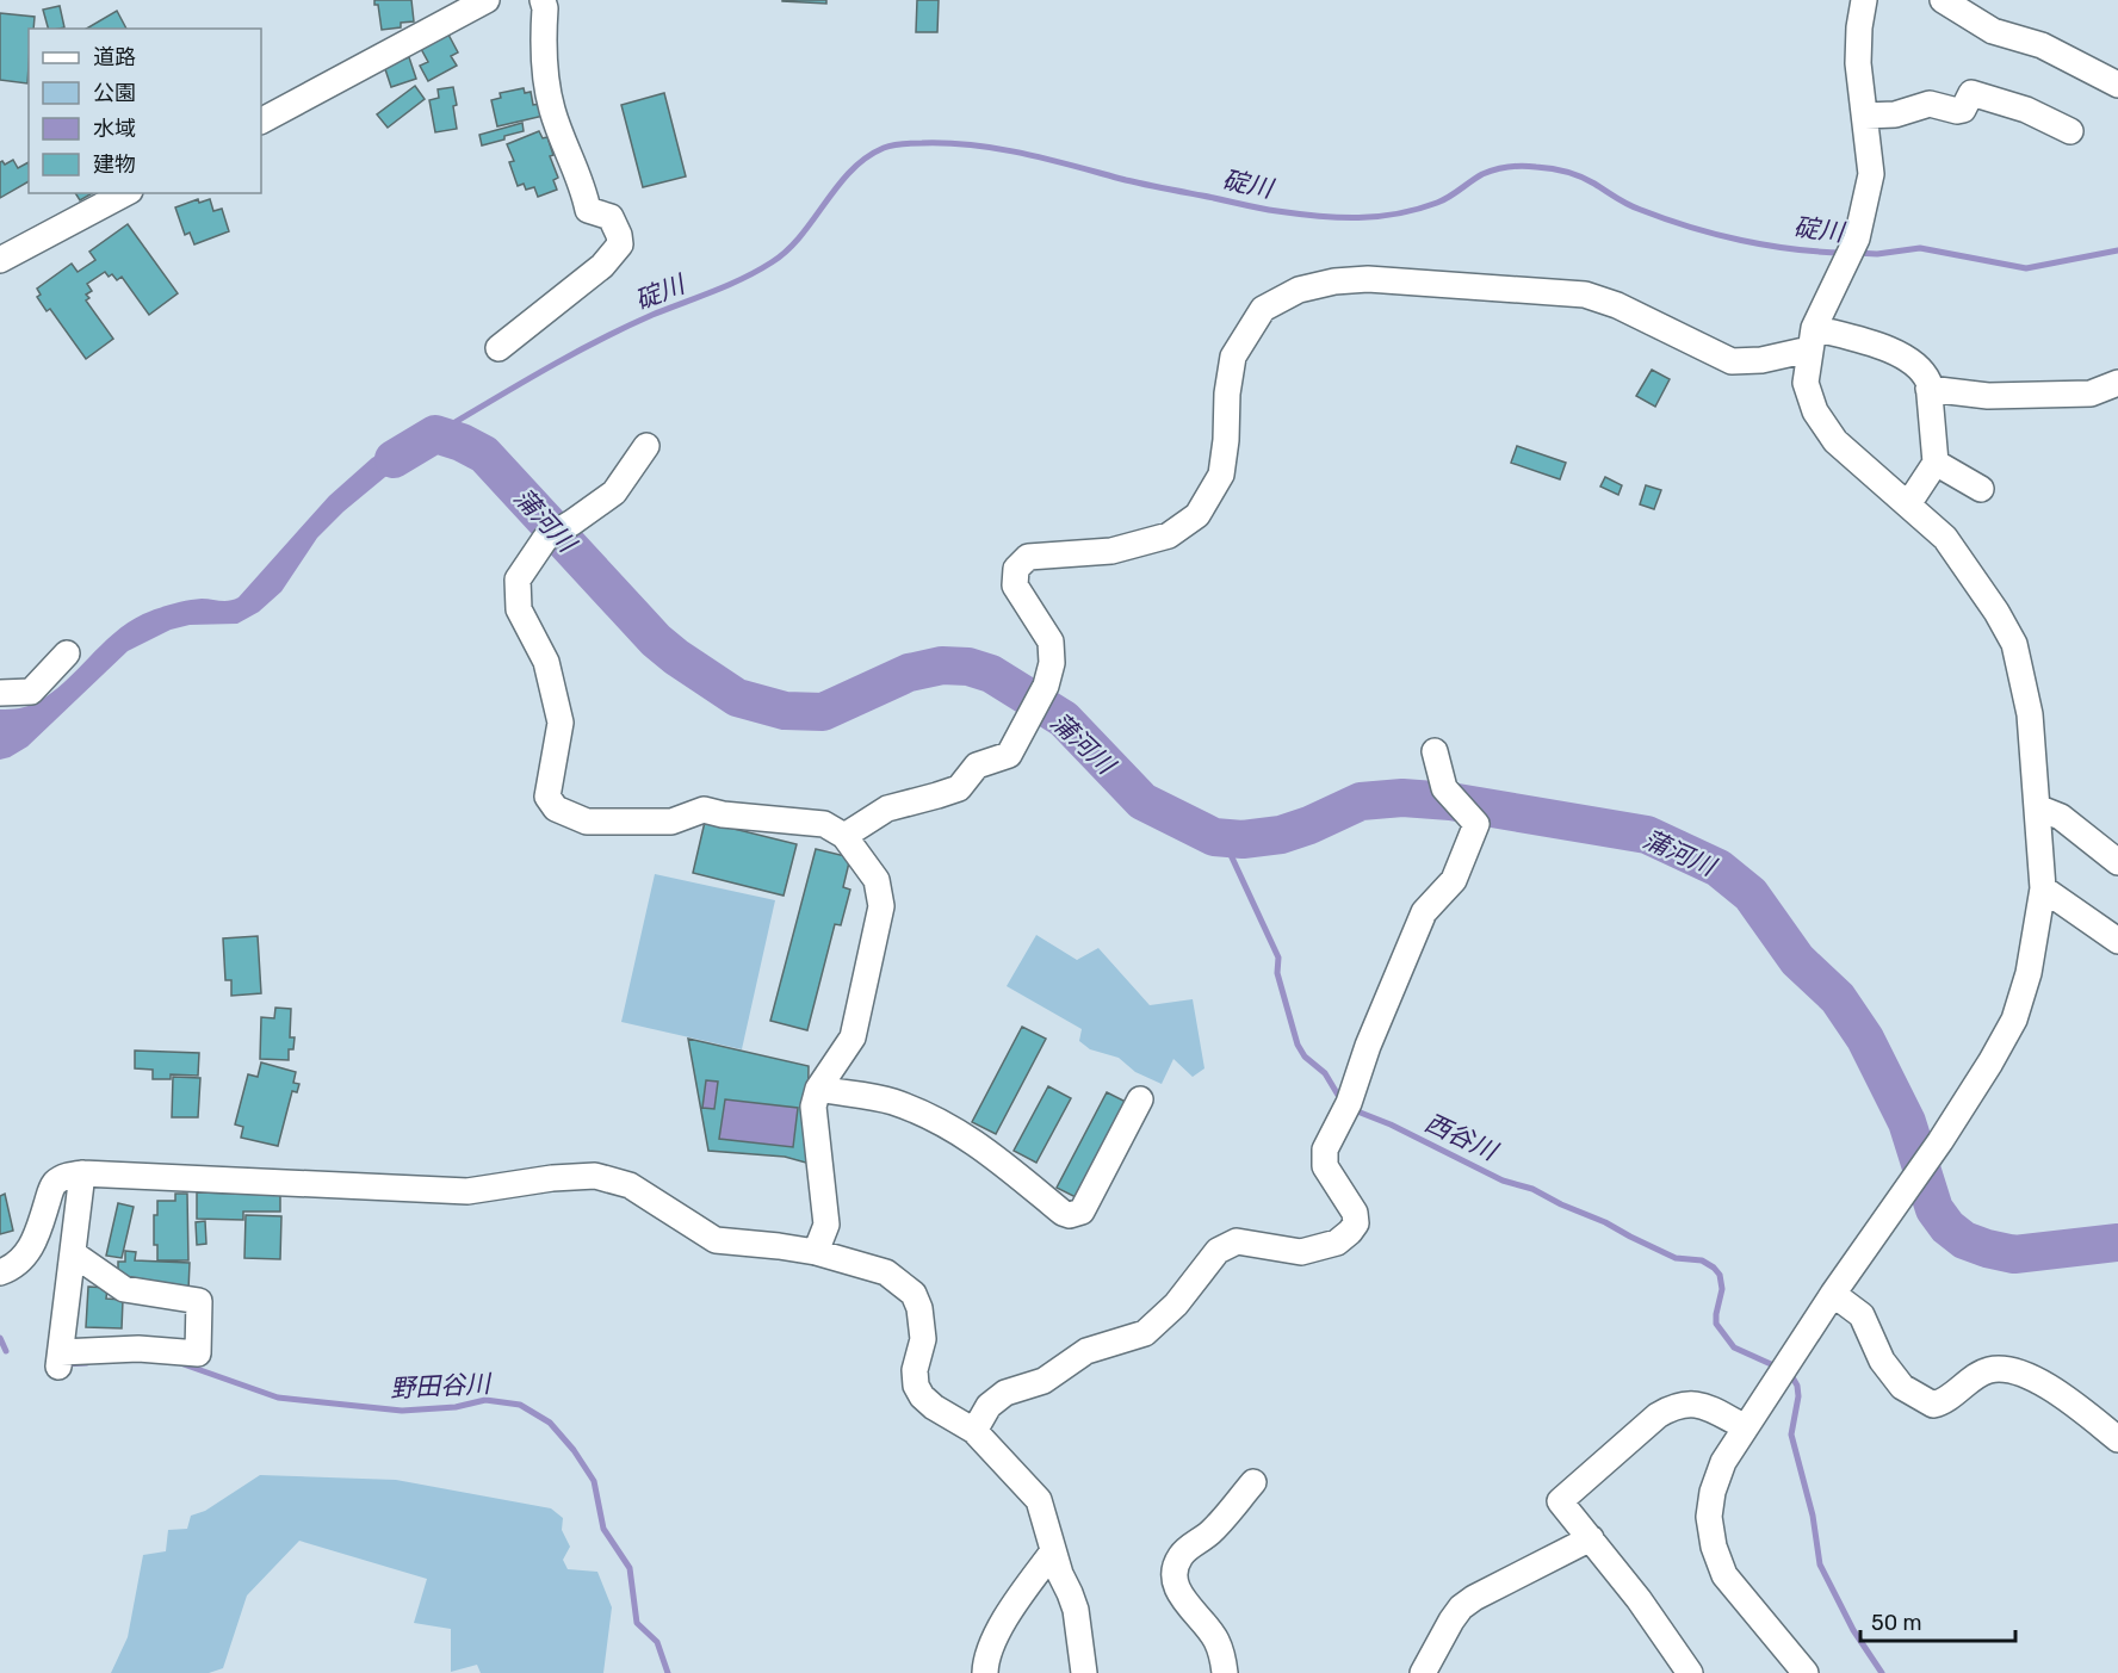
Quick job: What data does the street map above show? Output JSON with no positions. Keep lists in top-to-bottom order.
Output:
{
  "water": [
    "碇川",
    "蒲河川",
    "西谷川",
    "野田谷川"
  ],
  "legend": [
    "道路",
    "公園",
    "水域",
    "建物"
  ],
  "scale_bar": "50 m"
}
